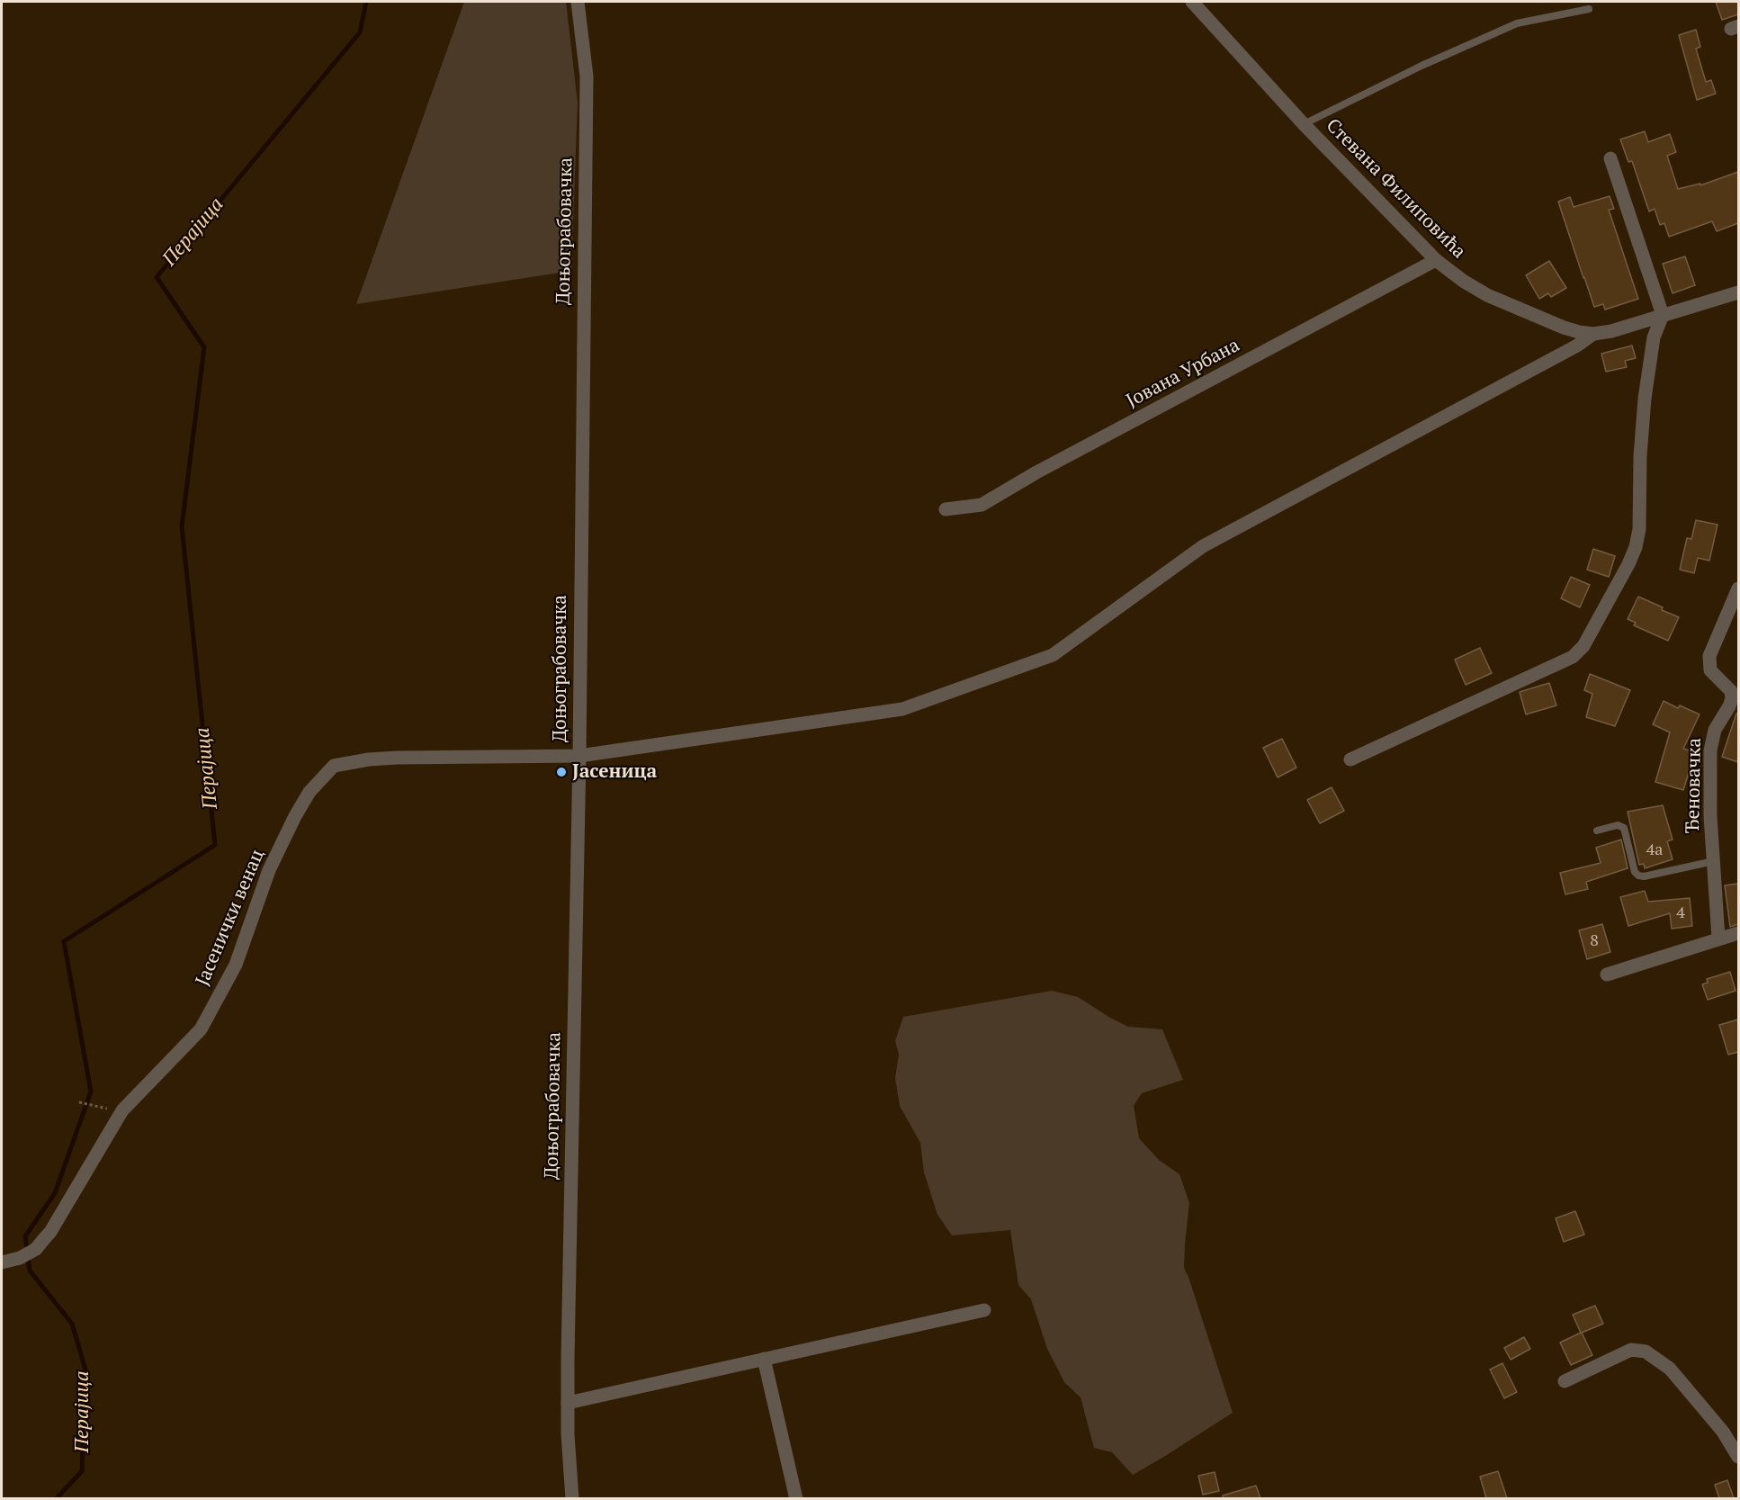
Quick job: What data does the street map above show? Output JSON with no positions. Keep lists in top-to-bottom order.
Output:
{
  "streets": {
    "street": [
      "Стевана Филиповића",
      "Доњограбовачка",
      "Јована Урбана",
      "Ђеновачка",
      "Јасенички венац"
    ]
  },
  "crossings": [
    ["Стевана Филиповића", "Јована Урбана"],
    ["Стевана Филиповића", "Јасенички венац"],
    ["Доњограбовачка", "Јасенички венац"]
  ],
  "water": ["Перајица"],
  "places": ["Јасеница"],
  "house_numbers": ["4a", "4", "8"]
}
